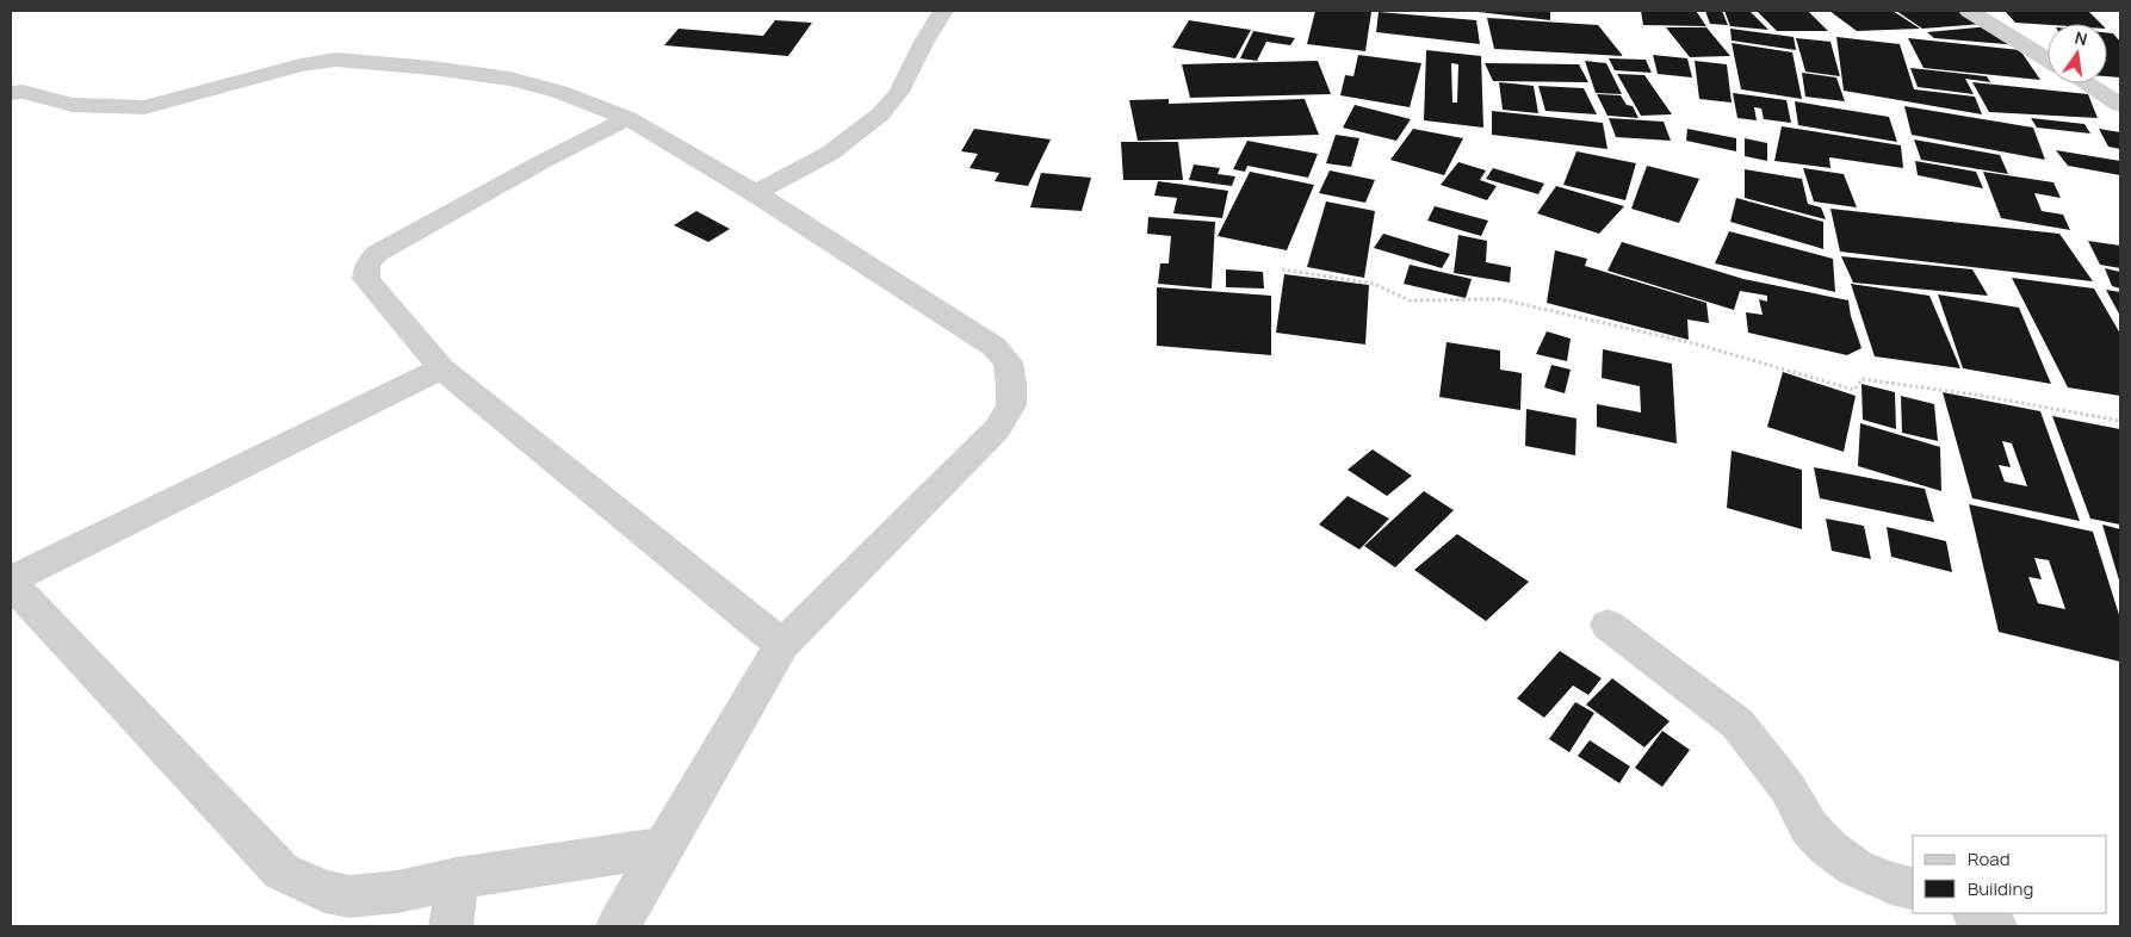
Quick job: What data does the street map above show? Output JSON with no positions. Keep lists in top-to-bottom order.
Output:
{
  "legend": ["Road", "Building"],
  "north": "top"
}
